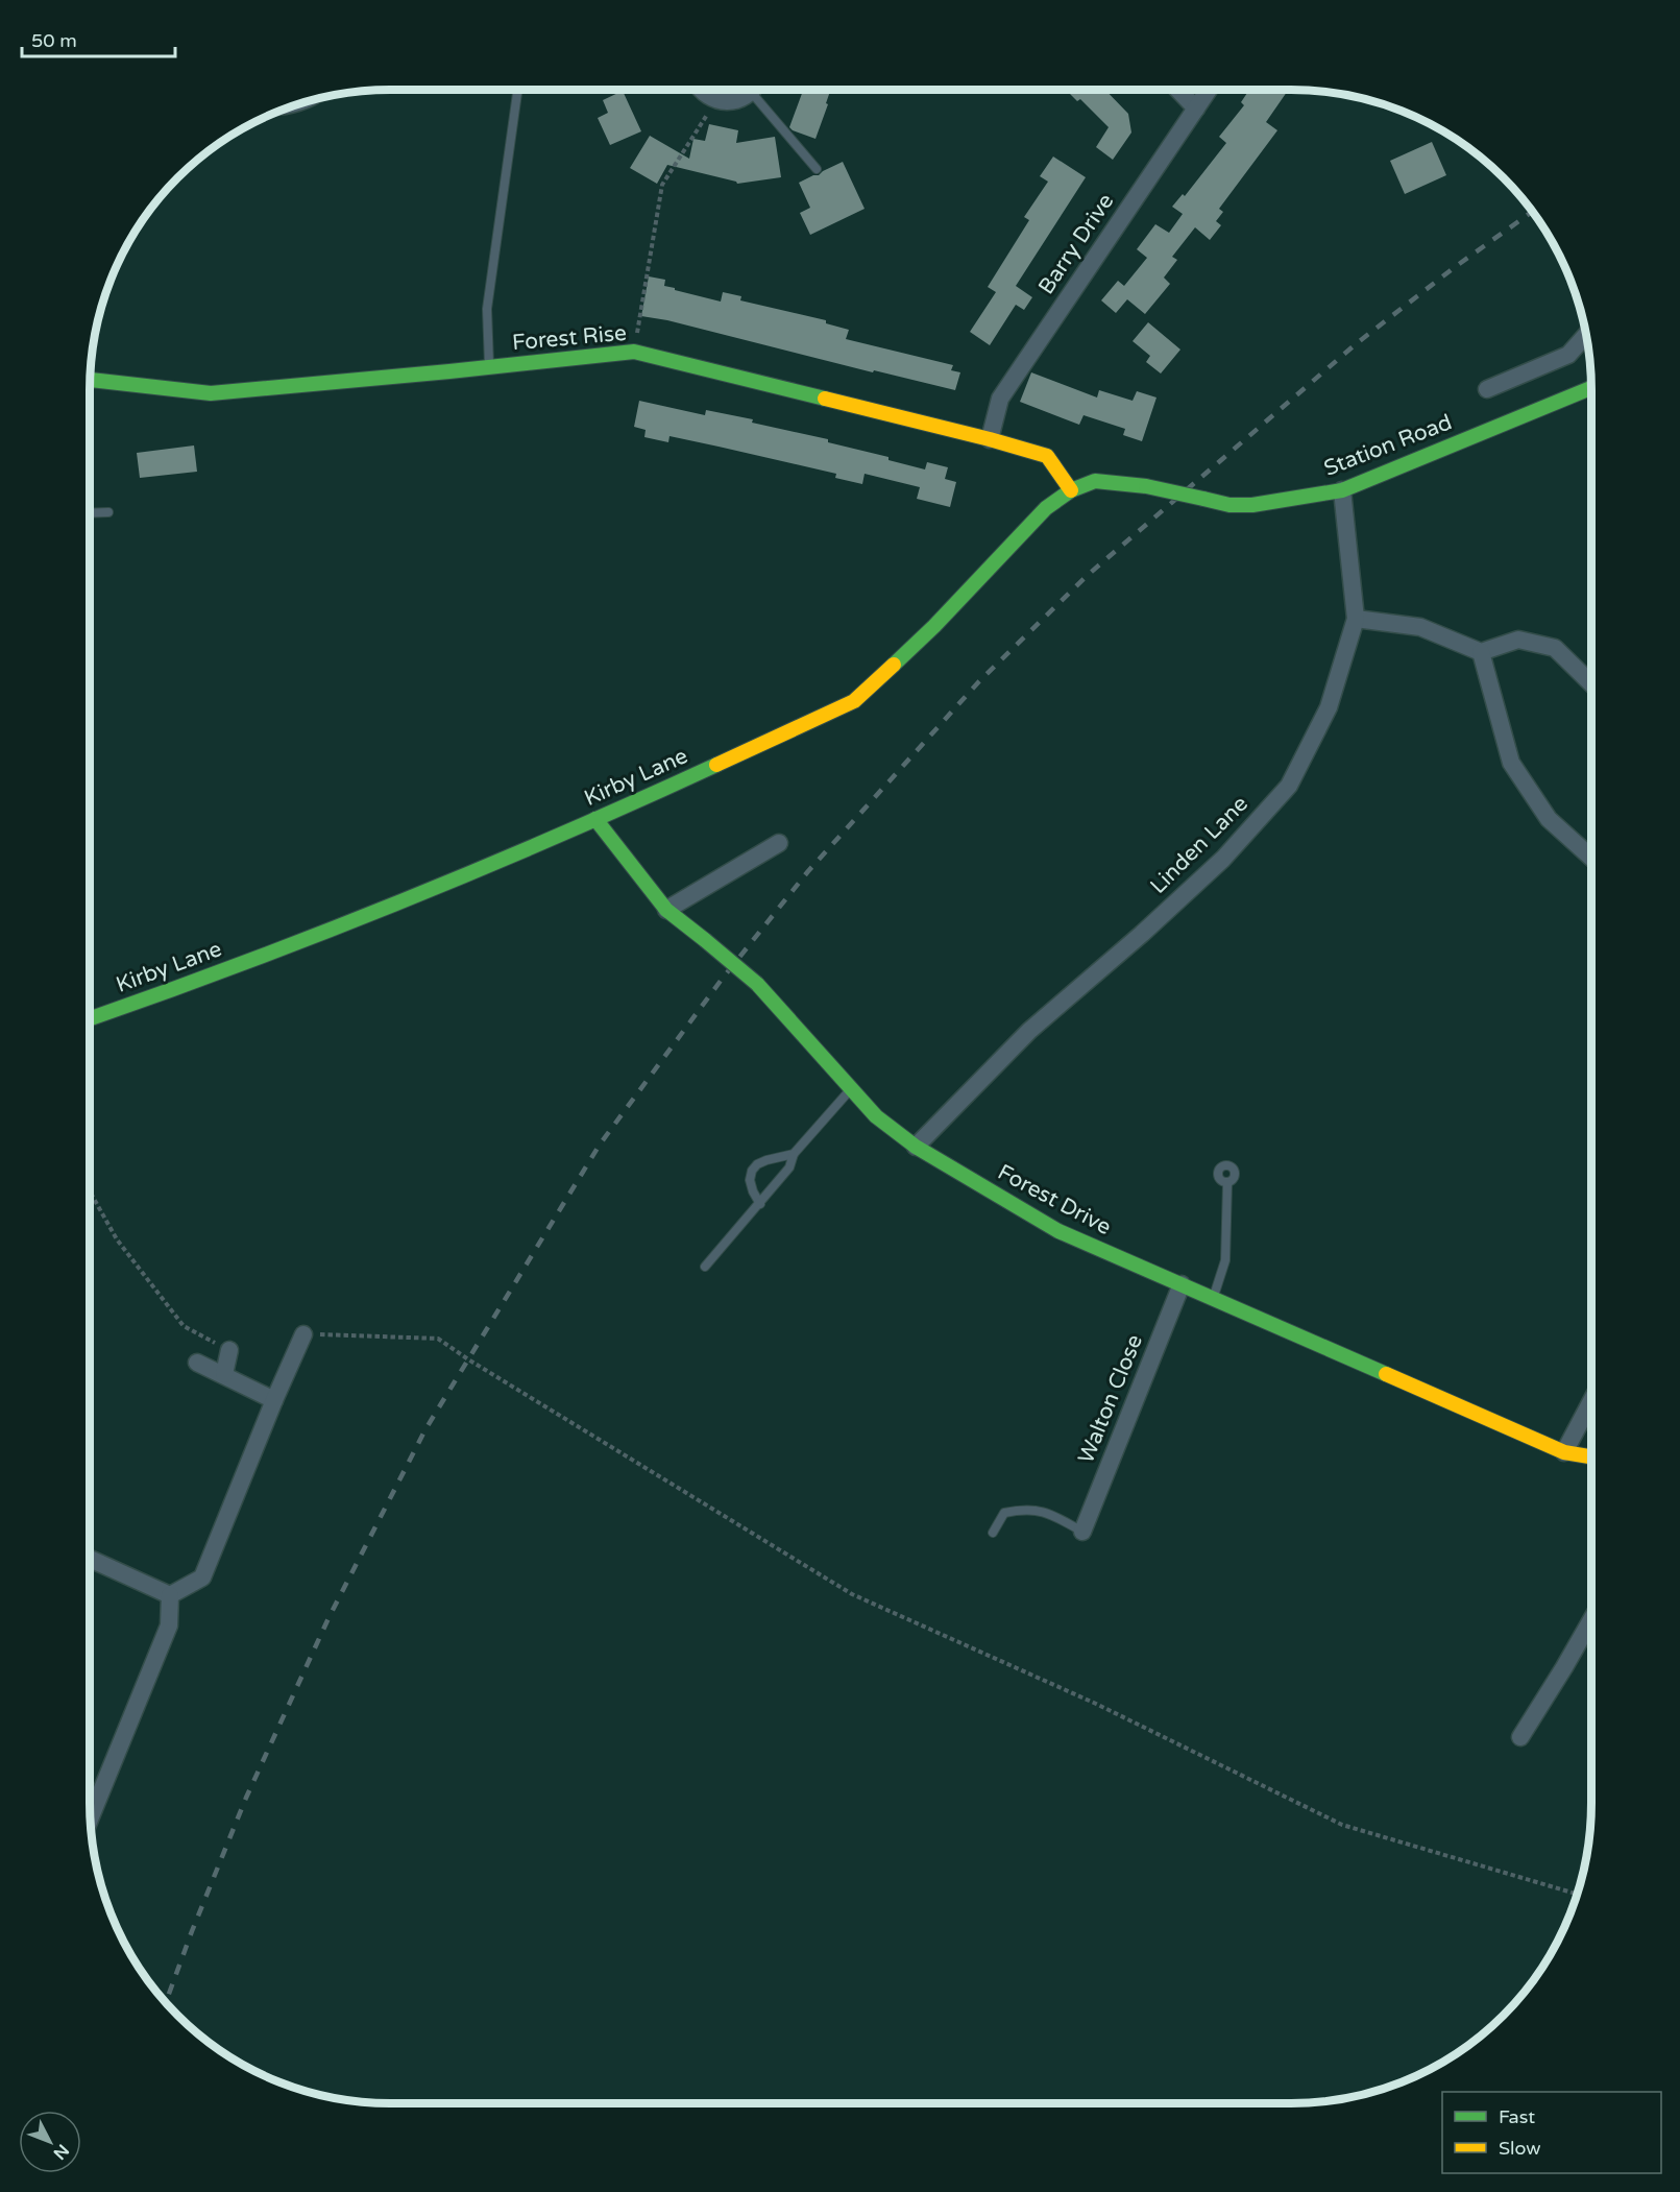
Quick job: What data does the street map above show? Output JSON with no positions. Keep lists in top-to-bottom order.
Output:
{
  "streets": {
    "street": [
      "Barry Drive",
      "Forest Rise",
      "Station Road",
      "Kirby Lane",
      "Linden Lane",
      "Forest Drive",
      "Walton Close"
    ]
  },
  "crossings": [
    ["Barry Drive", "Forest Rise"],
    ["Forest Rise", "Kirby Lane"],
    ["Station Road", "Kirby Lane"],
    ["Station Road", "Linden Lane"],
    ["Kirby Lane", "Forest Drive"],
    ["Linden Lane", "Forest Drive"],
    ["Forest Drive", "Walton Close"]
  ],
  "legend": ["Fast", "Slow"],
  "scale_bar": "50 m",
  "north": "bottom right"
}
